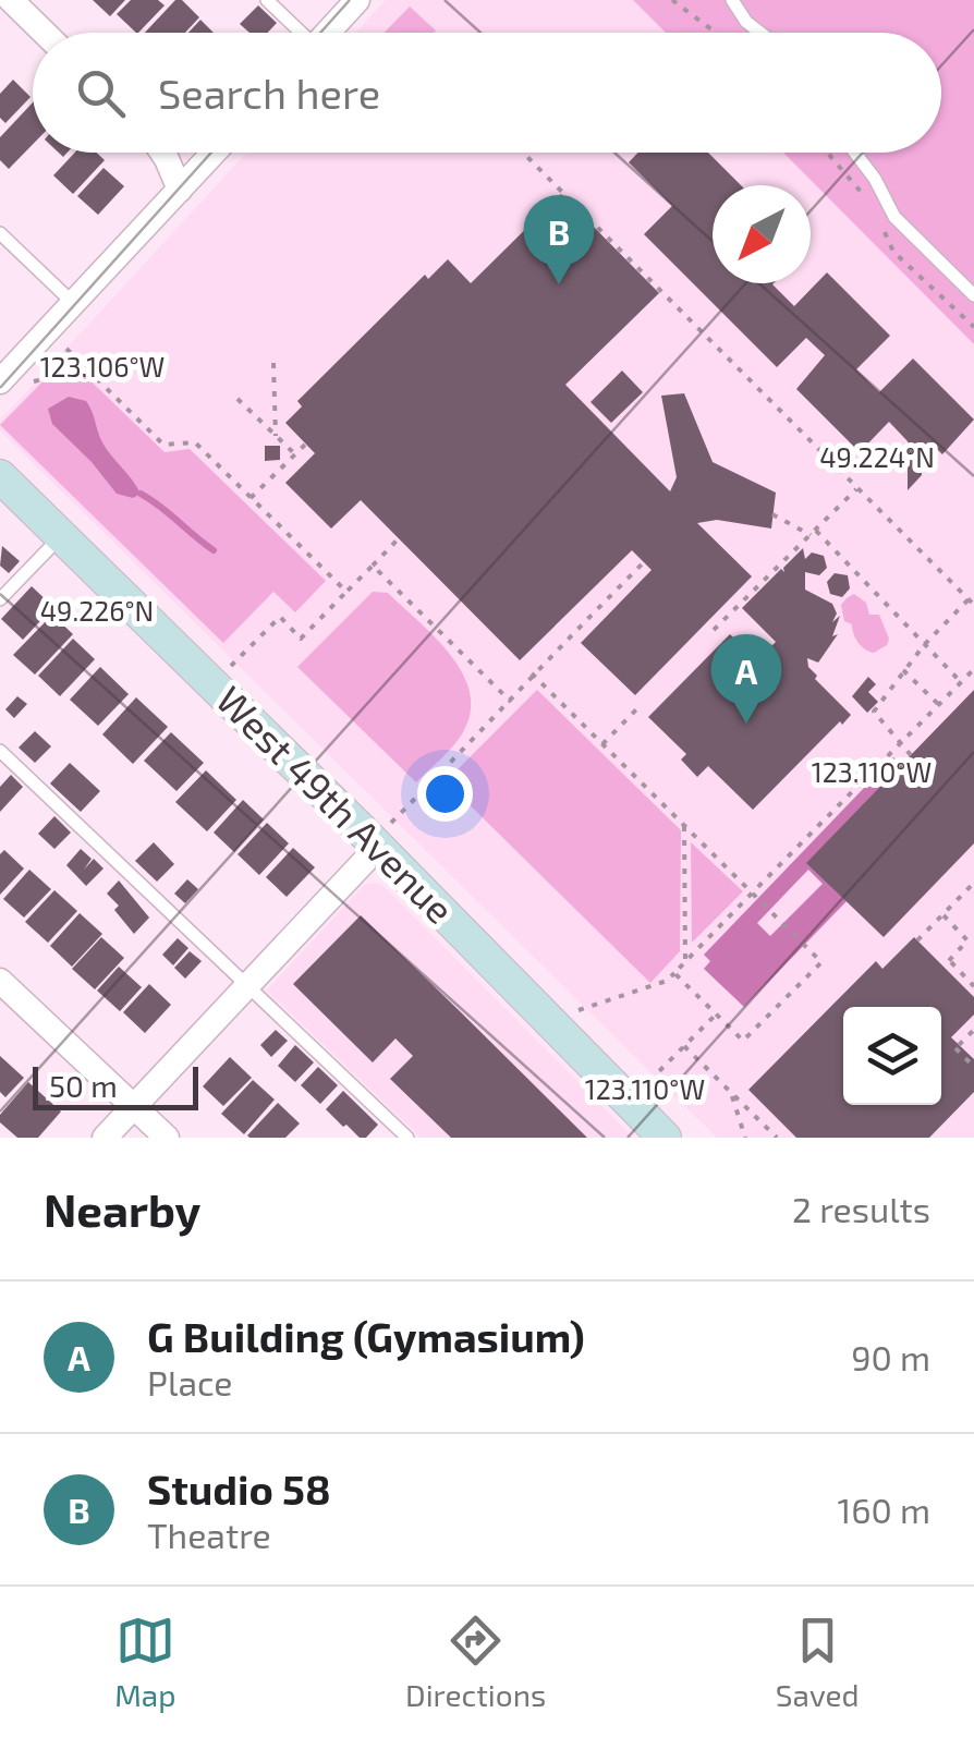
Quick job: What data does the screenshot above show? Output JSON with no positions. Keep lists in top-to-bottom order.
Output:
{
  "streets": {
    "street": ["West 49th Avenue"]
  },
  "scale_bar": "50 m",
  "north": "bottom left",
  "page": {
    "search": "Search here",
    "pins": ["B", "A"],
    "scale": "50 m",
    "heading": ["Nearby", "2 results"],
    "list": [
      {
        "mark": "A",
        "name": "G Building (Gymasium)",
        "note": "Place",
        "value": "90 m"
      },
      {
        "mark": "B",
        "name": "Studio 58",
        "note": "Theatre",
        "value": "160 m"
      }
    ],
    "nav": ["Map", "Directions", "Saved"]
  },
  "coordinates": [
    "123.106°W",
    "49.224°N",
    "49.226°N",
    "123.110°W"
  ]
}
